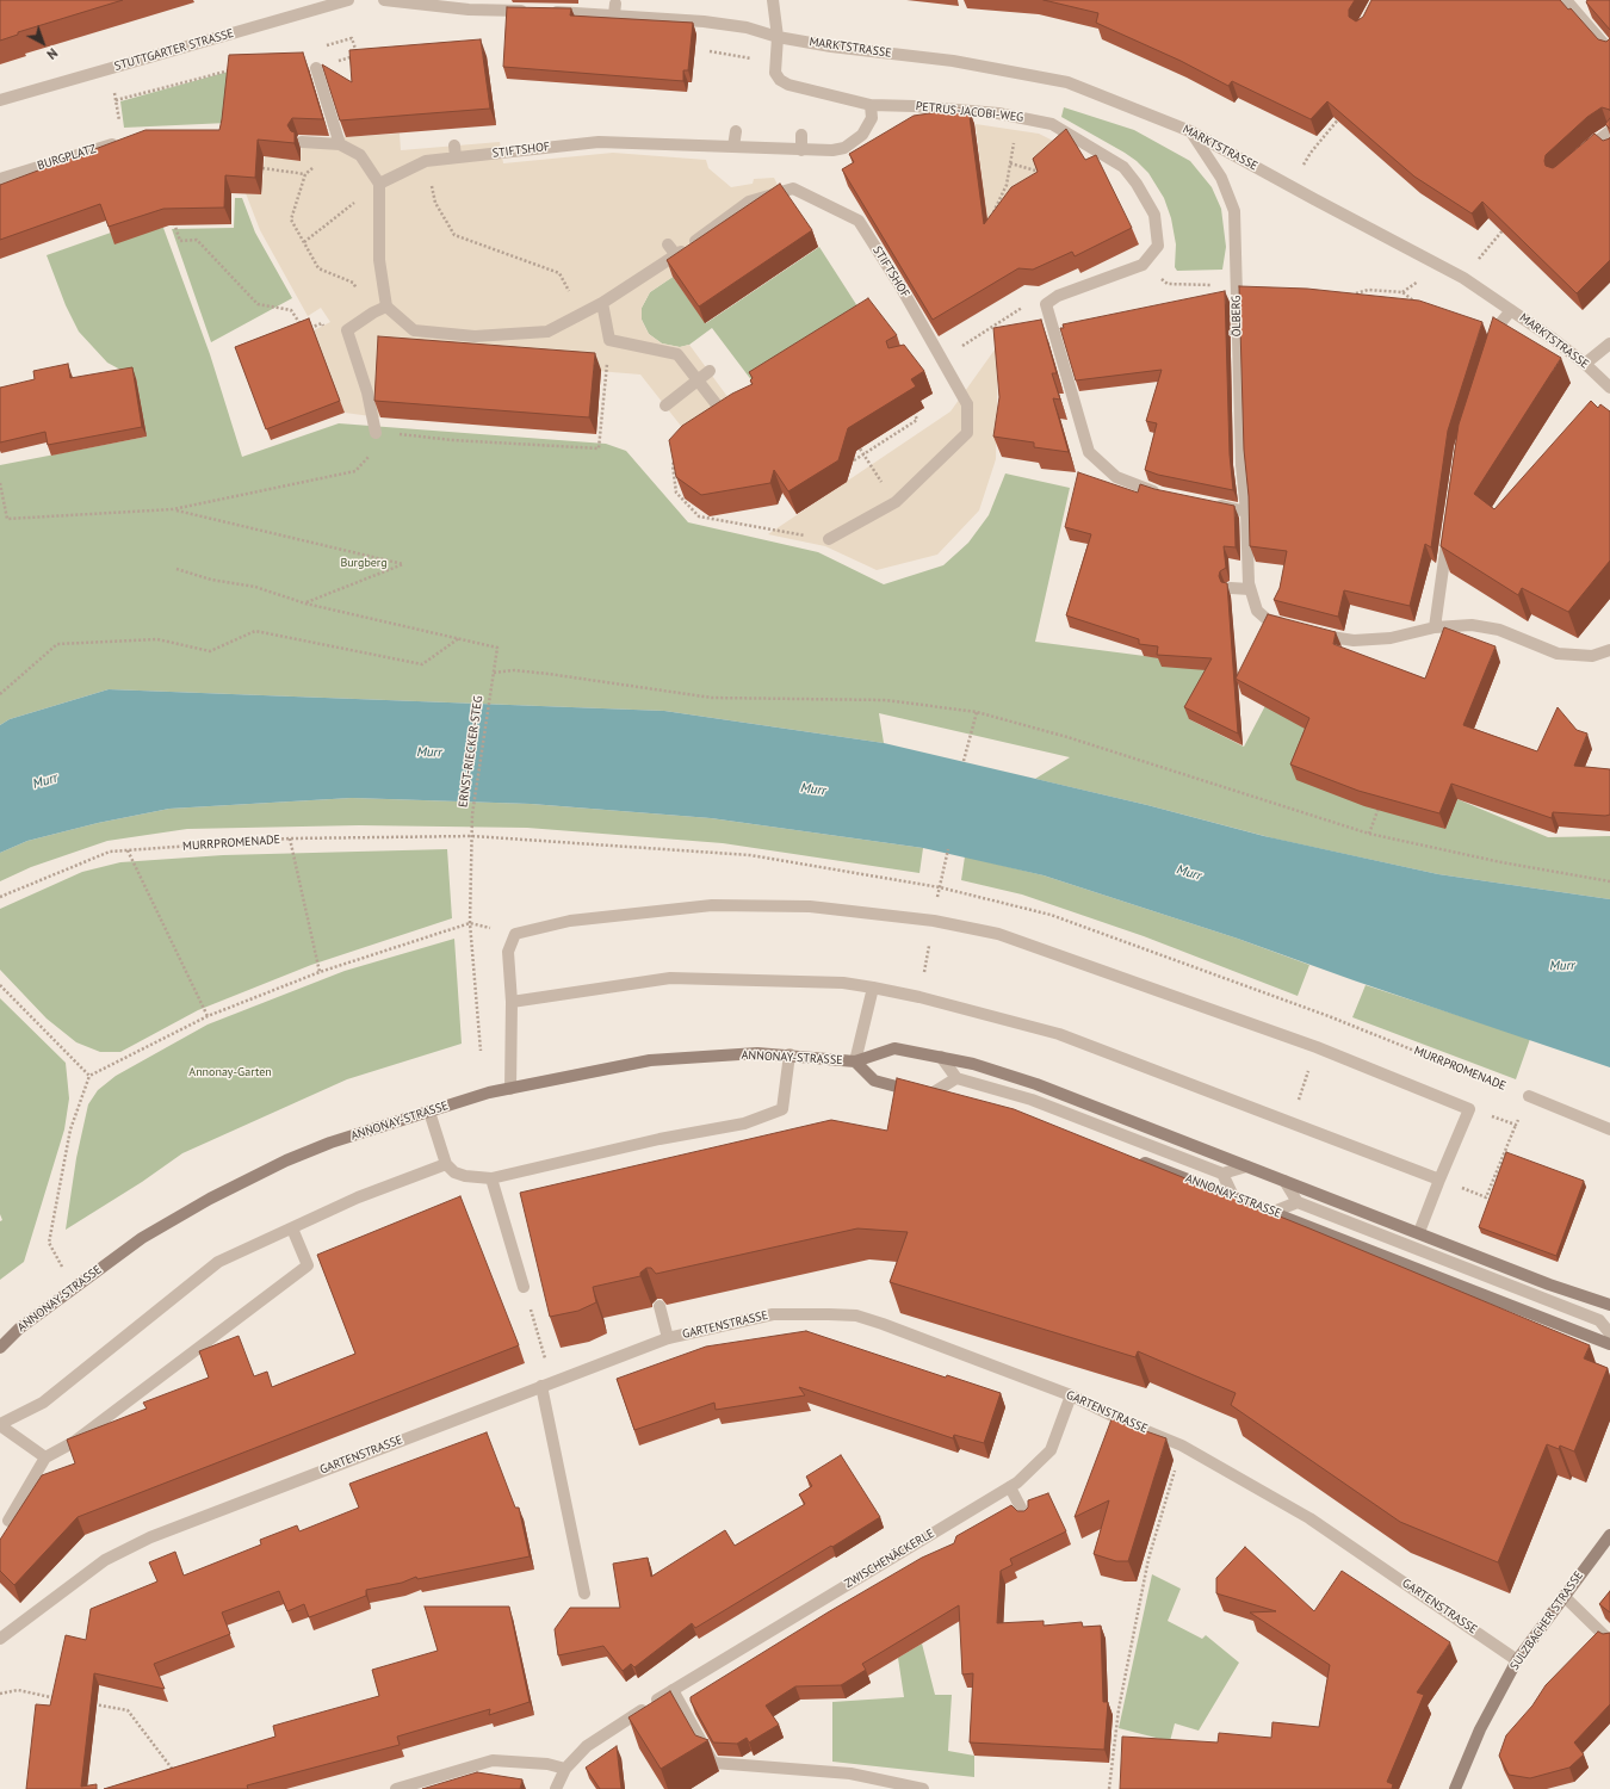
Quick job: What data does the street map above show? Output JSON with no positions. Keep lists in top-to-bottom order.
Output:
{
  "streets": {
    "street": [
      "MARKTSTRASSE",
      "STUTTGARTER STRASSE",
      "PETRUS-JACOBI-WEG",
      "STIFTSHOF",
      "BURGPLATZ",
      "ÖLBERG",
      "ANNONAY-STRASSE",
      "GARTENSTRASSE",
      "ZWISCHENÄCKERLE",
      "SULZBACHER STRASSE"
    ],
    "path": ["ERNST-RIECKER-STEG", "MURRPROMENADE"]
  },
  "crossings": [
    ["MARKTSTRASSE", "ÖLBERG"],
    ["PETRUS-JACOBI-WEG", "STIFTSHOF"],
    ["ERNST-RIECKER-STEG", "MURRPROMENADE"],
    ["GARTENSTRASSE", "ZWISCHENÄCKERLE"],
    ["GARTENSTRASSE", "SULZBACHER STRASSE"]
  ],
  "water": ["Murr"],
  "parks": ["Burgberg", "Annonay-Garten"],
  "north": "bottom right"
}
